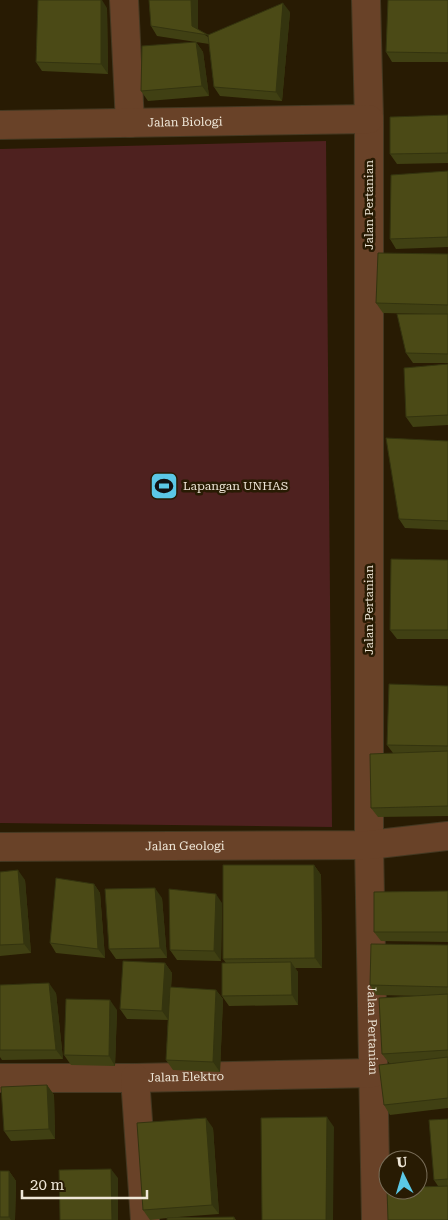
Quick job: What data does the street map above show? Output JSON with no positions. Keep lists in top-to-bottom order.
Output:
{
  "streets": {
    "street": [
      "Jalan Biologi",
      "Jalan Pertanian",
      "Jalan Geologi",
      "Jalan Elektro"
    ]
  },
  "crossings": [
    ["Jalan Biologi", "Jalan Pertanian"],
    ["Jalan Pertanian", "Jalan Geologi"],
    ["Jalan Pertanian", "Jalan Elektro"]
  ],
  "places": {
    "sports": ["Lapangan UNHAS"]
  },
  "scale_bar": "20 m",
  "north": "top"
}
